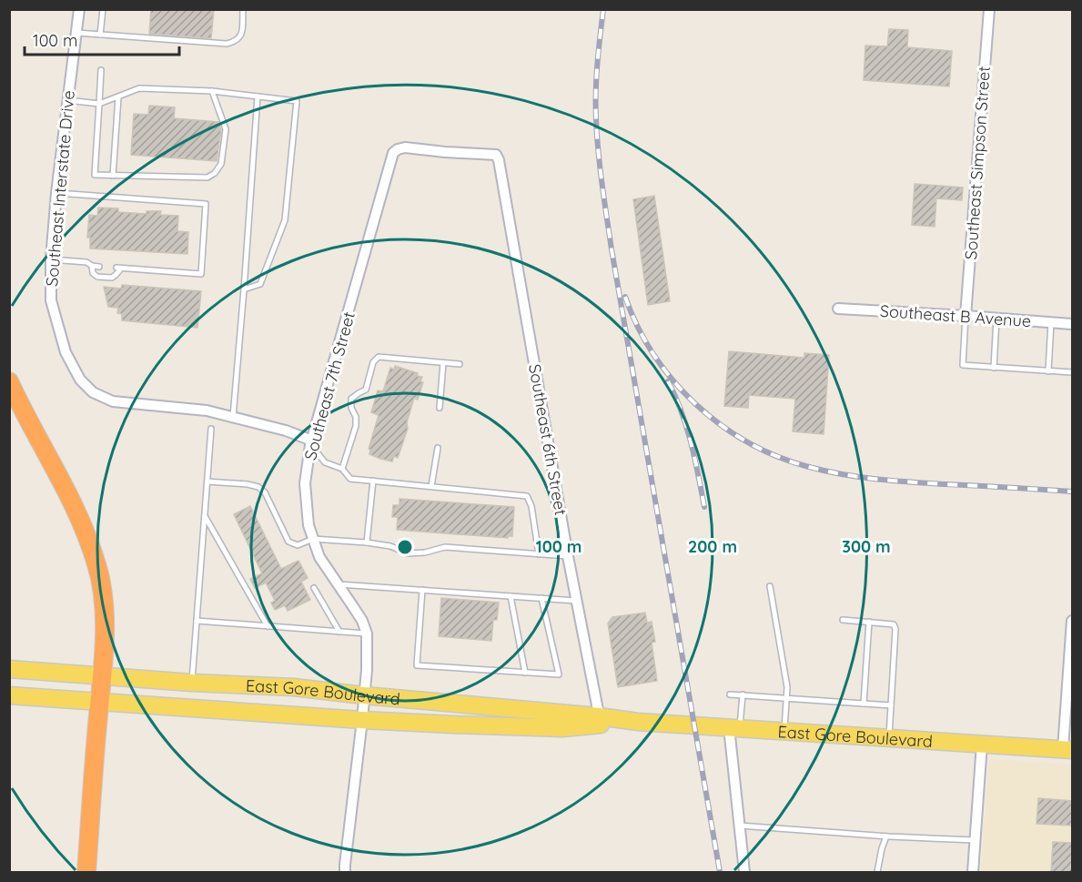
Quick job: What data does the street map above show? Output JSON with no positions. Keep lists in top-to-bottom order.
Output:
{
  "streets": {
    "main road": ["East Gore Boulevard"],
    "street": [
      "Southeast Simpson Street",
      "Southeast Interstate Drive",
      "Southeast B Avenue",
      "Southeast 7th Street",
      "Southeast 6th Street"
    ]
  },
  "crossings": [
    ["Southeast Simpson Street", "Southeast B Avenue"],
    ["Southeast Interstate Drive", "Southeast 7th Street"],
    ["Southeast 7th Street", "Southeast 6th Street"],
    ["Southeast 6th Street", "East Gore Boulevard"]
  ],
  "scale_bar": "100 m",
  "rings": ["100 m", "200 m", "300 m"]
}
